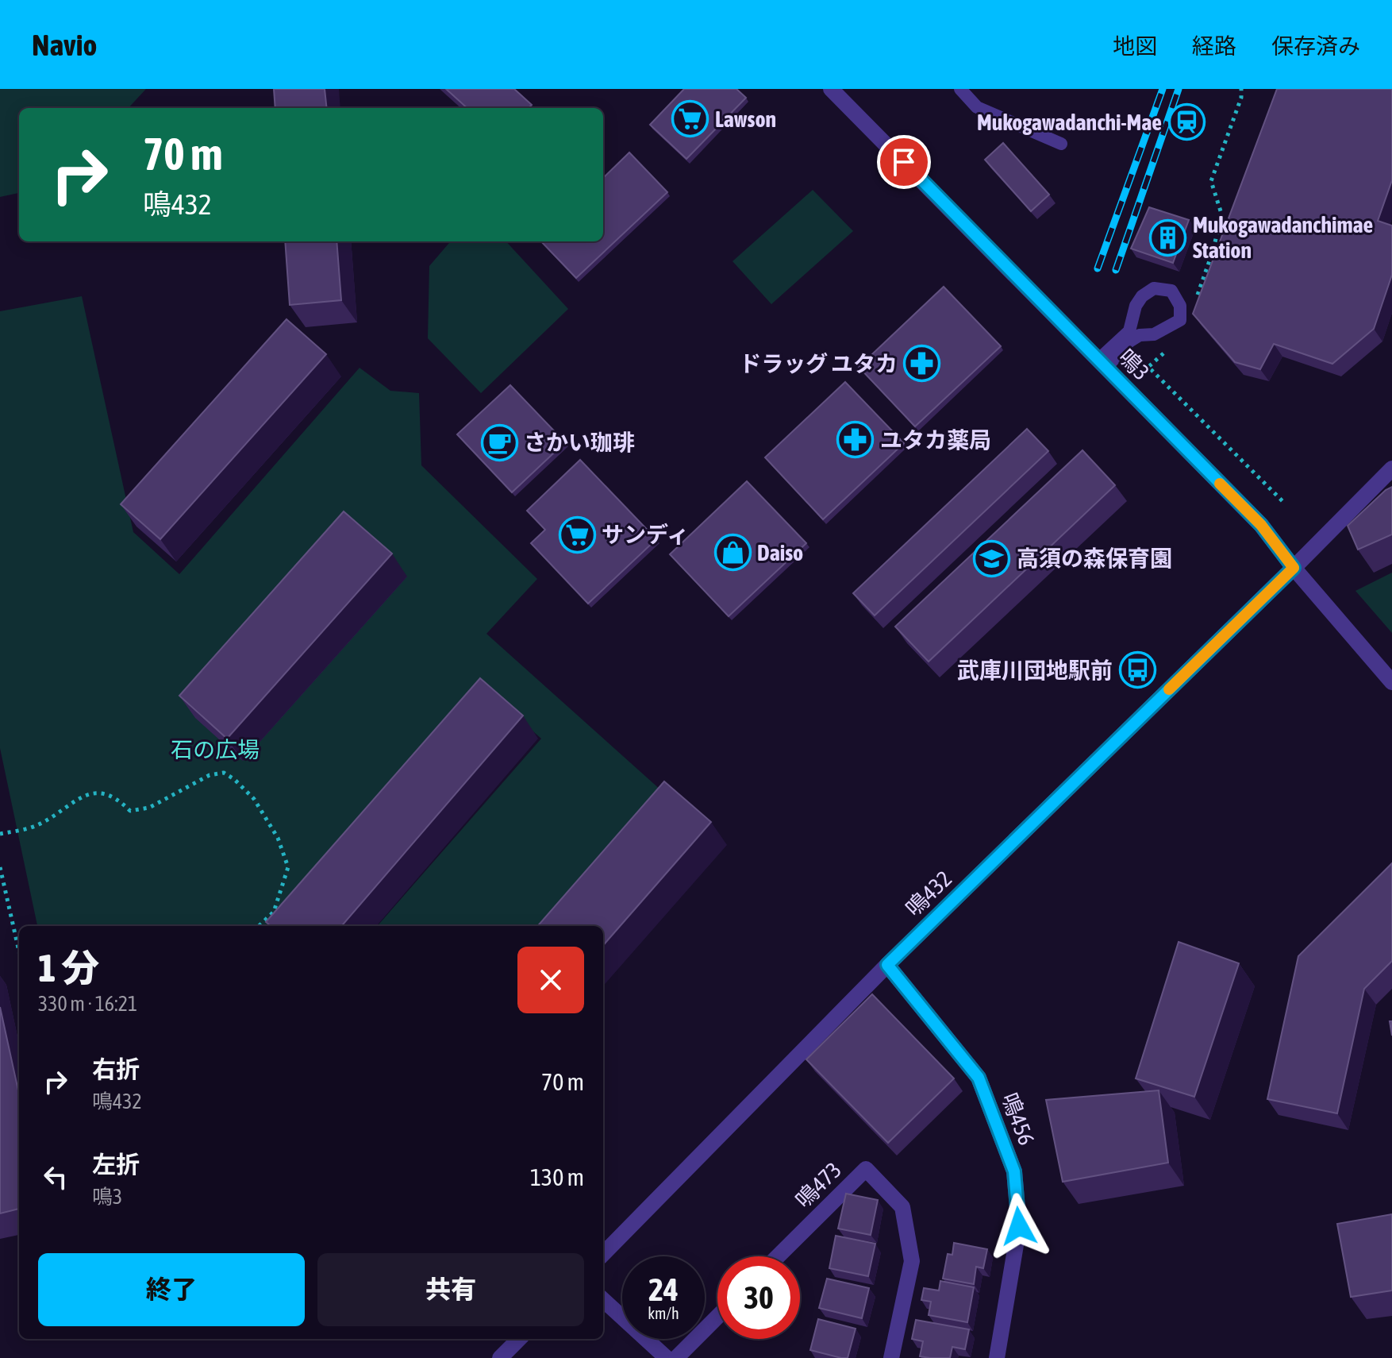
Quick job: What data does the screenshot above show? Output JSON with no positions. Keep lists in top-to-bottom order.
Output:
{
  "streets": {
    "street": [
      "鳴3",
      "鳴432",
      "鳴456",
      "鳴473"
    ]
  },
  "crossings": [
    ["鳴3", "鳴432"],
    ["鳴432", "鳴456"]
  ],
  "parks": ["石の広場"],
  "places": {
    "supermarket": ["Lawson", "サンディ"],
    "station": ["Mukogawadanchi-Mae"],
    "building": ["Mukogawadanchimae Station"],
    "pharmacy": ["ドラッグ ユタカ", "ユタカ薬局"],
    "cafe": ["さかい珈琲"],
    "shop": ["Daiso"],
    "school or university": ["高須の森保育園"],
    "bus stop": ["武庫川団地駅前"]
  },
  "page": {
    "header": "Navio",
    "nav": ["地図", "経路", "保存済み"],
    "turn": ["70 m", "鳴432"],
    "heading": ["1 分", "330 m · 16:21"],
    "list": [
      {
        "name": "右折",
        "note": "鳴432",
        "value": "70 m"
      },
      {
        "name": "左折",
        "note": "鳴3",
        "value": "130 m"
      }
    ],
    "buttons": ["終了", "共有"],
    "speed": "24 km/h",
    "limit": "30"
  }
}
